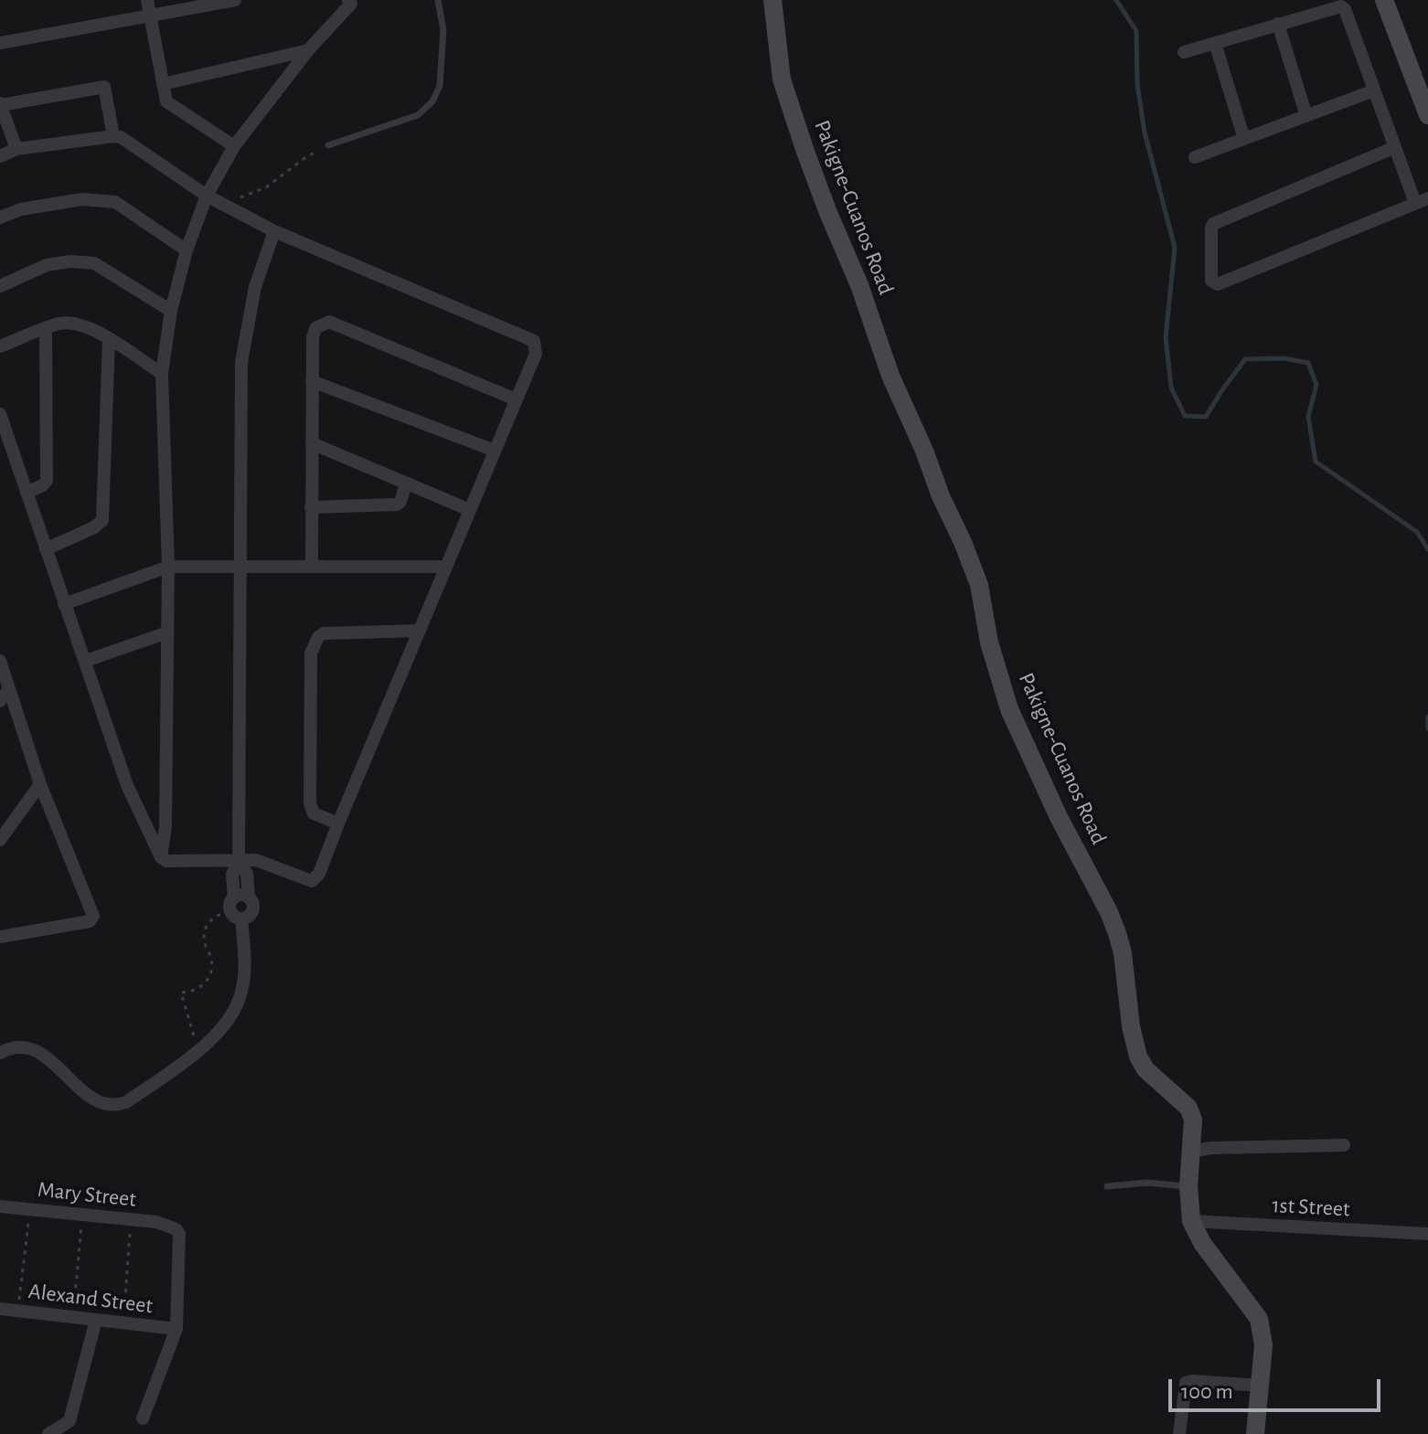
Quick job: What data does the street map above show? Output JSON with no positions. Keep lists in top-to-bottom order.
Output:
{
  "streets": {
    "street": [
      "Pakigne-Cuanos Road",
      "Mary Street",
      "1st Street",
      "Alexand Street"
    ]
  },
  "crossings": [
    ["Pakigne-Cuanos Road", "1st Street"],
    ["Mary Street", "Alexand Street"]
  ],
  "scale_bar": "100 m"
}
